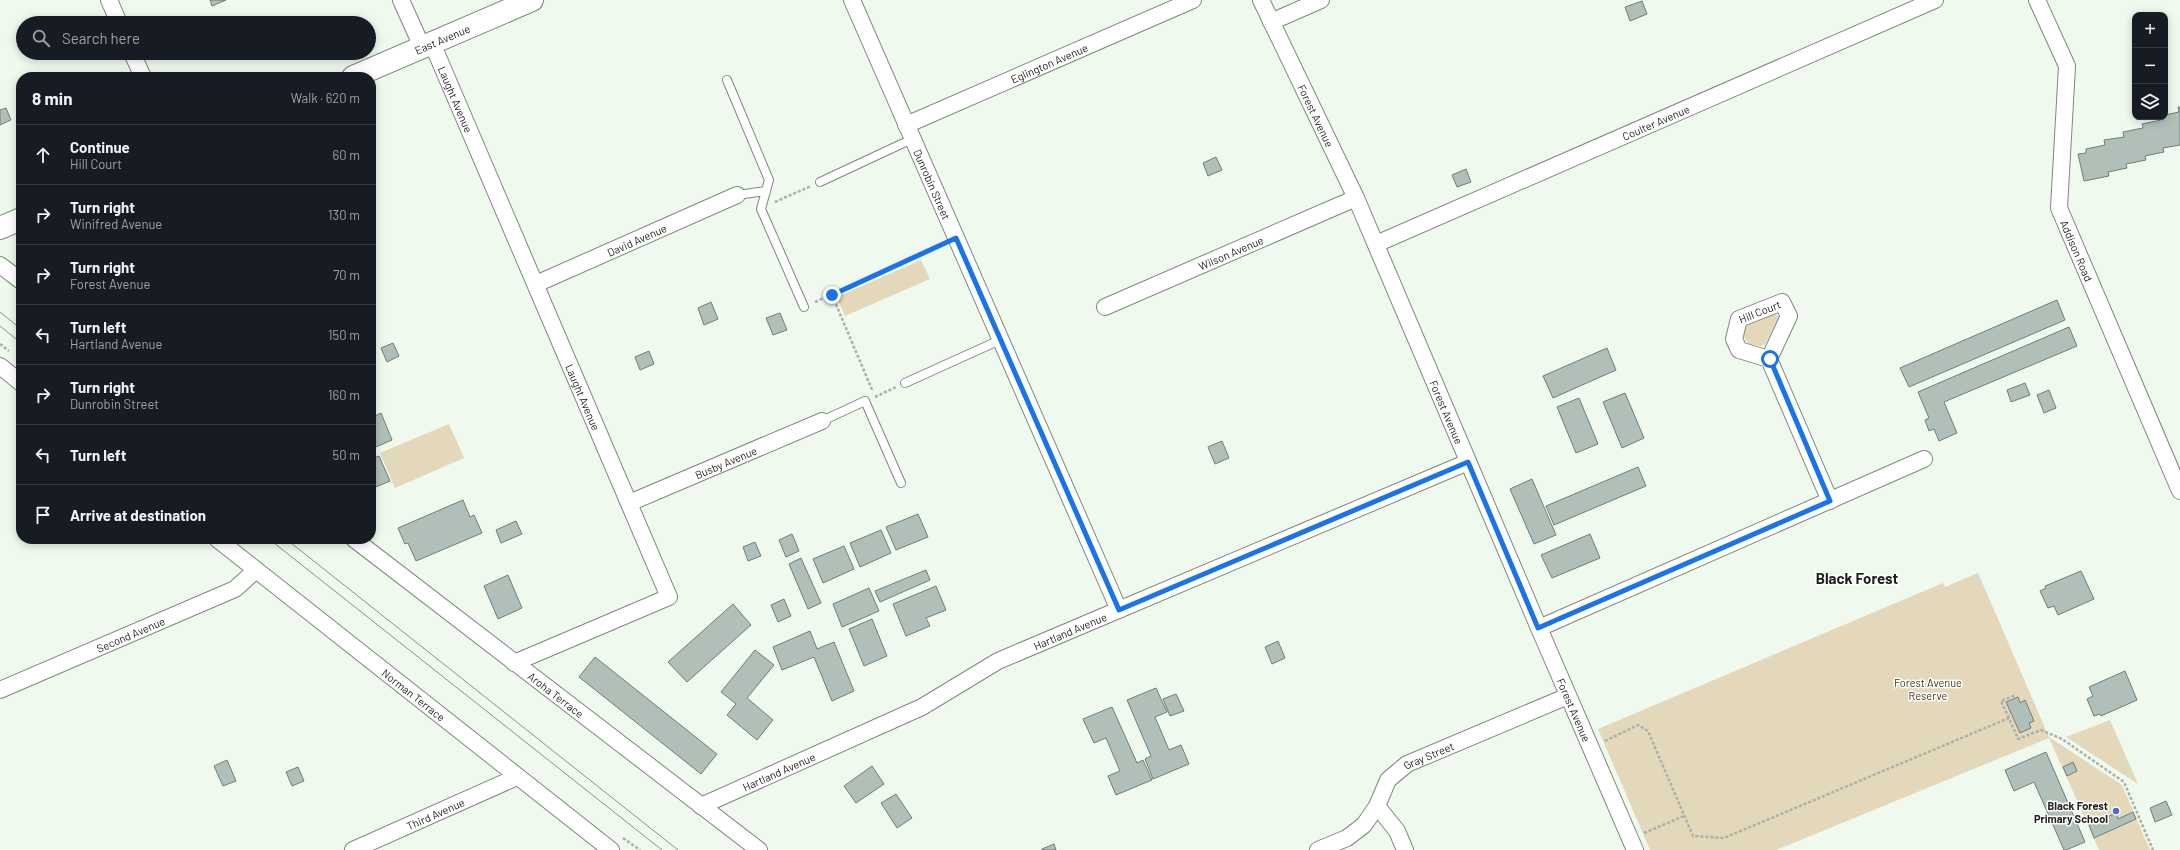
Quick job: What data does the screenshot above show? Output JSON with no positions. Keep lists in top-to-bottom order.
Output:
{
  "streets": {
    "street": [
      "East Avenue",
      "Eglington Avenue",
      "Laught Avenue",
      "Forest Avenue",
      "Coulter Avenue",
      "Dunrobin Street",
      "David Avenue",
      "Addison Road",
      "Wilson Avenue",
      "Busby Avenue",
      "Hartland Avenue",
      "Second Avenue",
      "Norman Terrace",
      "Aroha Terrace",
      "Gray Street",
      "Third Avenue"
    ]
  },
  "crossings": [
    ["East Avenue", "Laught Avenue"],
    ["Eglington Avenue", "Dunrobin Street"],
    ["Laught Avenue", "David Avenue"],
    ["Laught Avenue", "Busby Avenue"],
    ["Laught Avenue", "Aroha Terrace"],
    ["Forest Avenue", "Coulter Avenue"],
    ["Forest Avenue", "Wilson Avenue"],
    ["Forest Avenue", "Hartland Avenue"],
    ["Forest Avenue", "Gray Street"],
    ["Dunrobin Street", "Hartland Avenue"],
    ["Hartland Avenue", "Aroha Terrace"],
    ["Second Avenue", "Norman Terrace"],
    ["Norman Terrace", "Third Avenue"]
  ],
  "districts": ["Black Forest"],
  "parks": ["Forest Avenue Reserve"],
  "places": ["Black Forest Primary School"],
  "page": {
    "map_buttons": ["+", "−"],
    "search": "Search here",
    "heading": ["8 min", "Walk · 620 m"],
    "list": [
      ["Continue", "Hill Court", "60 m"],
      ["Turn right", "Winifred Avenue", "130 m"],
      ["Turn right", "Forest Avenue", "70 m"],
      ["Turn left", "Hartland Avenue", "150 m"],
      ["Turn right", "Dunrobin Street", "160 m"],
      ["Turn left", "50 m"],
      "Arrive at destination"
    ]
  }
}
